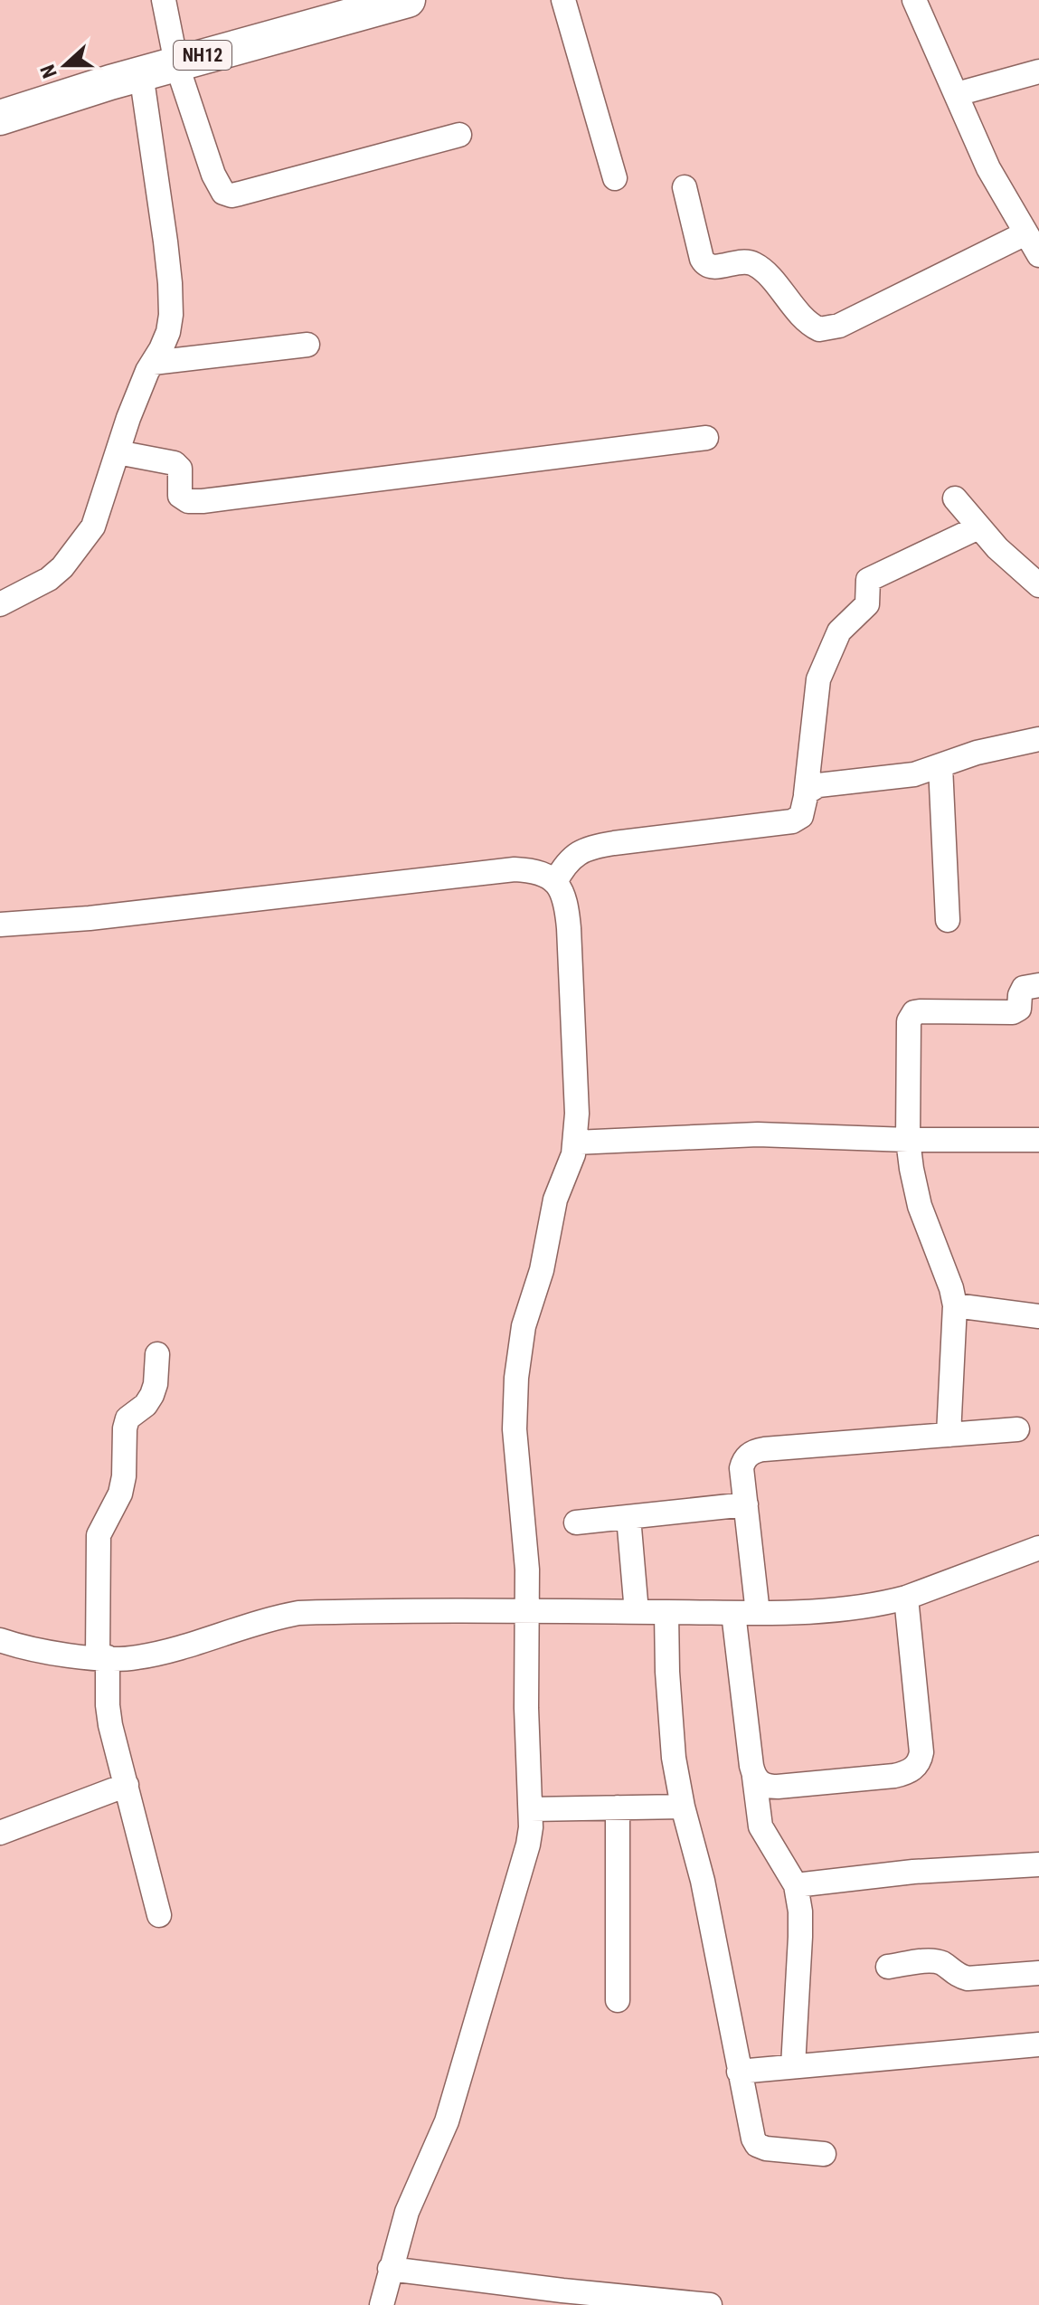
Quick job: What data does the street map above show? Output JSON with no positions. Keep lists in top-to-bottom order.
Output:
{
  "streets": {
    "highway": ["NH12"]
  },
  "north": "left"
}
